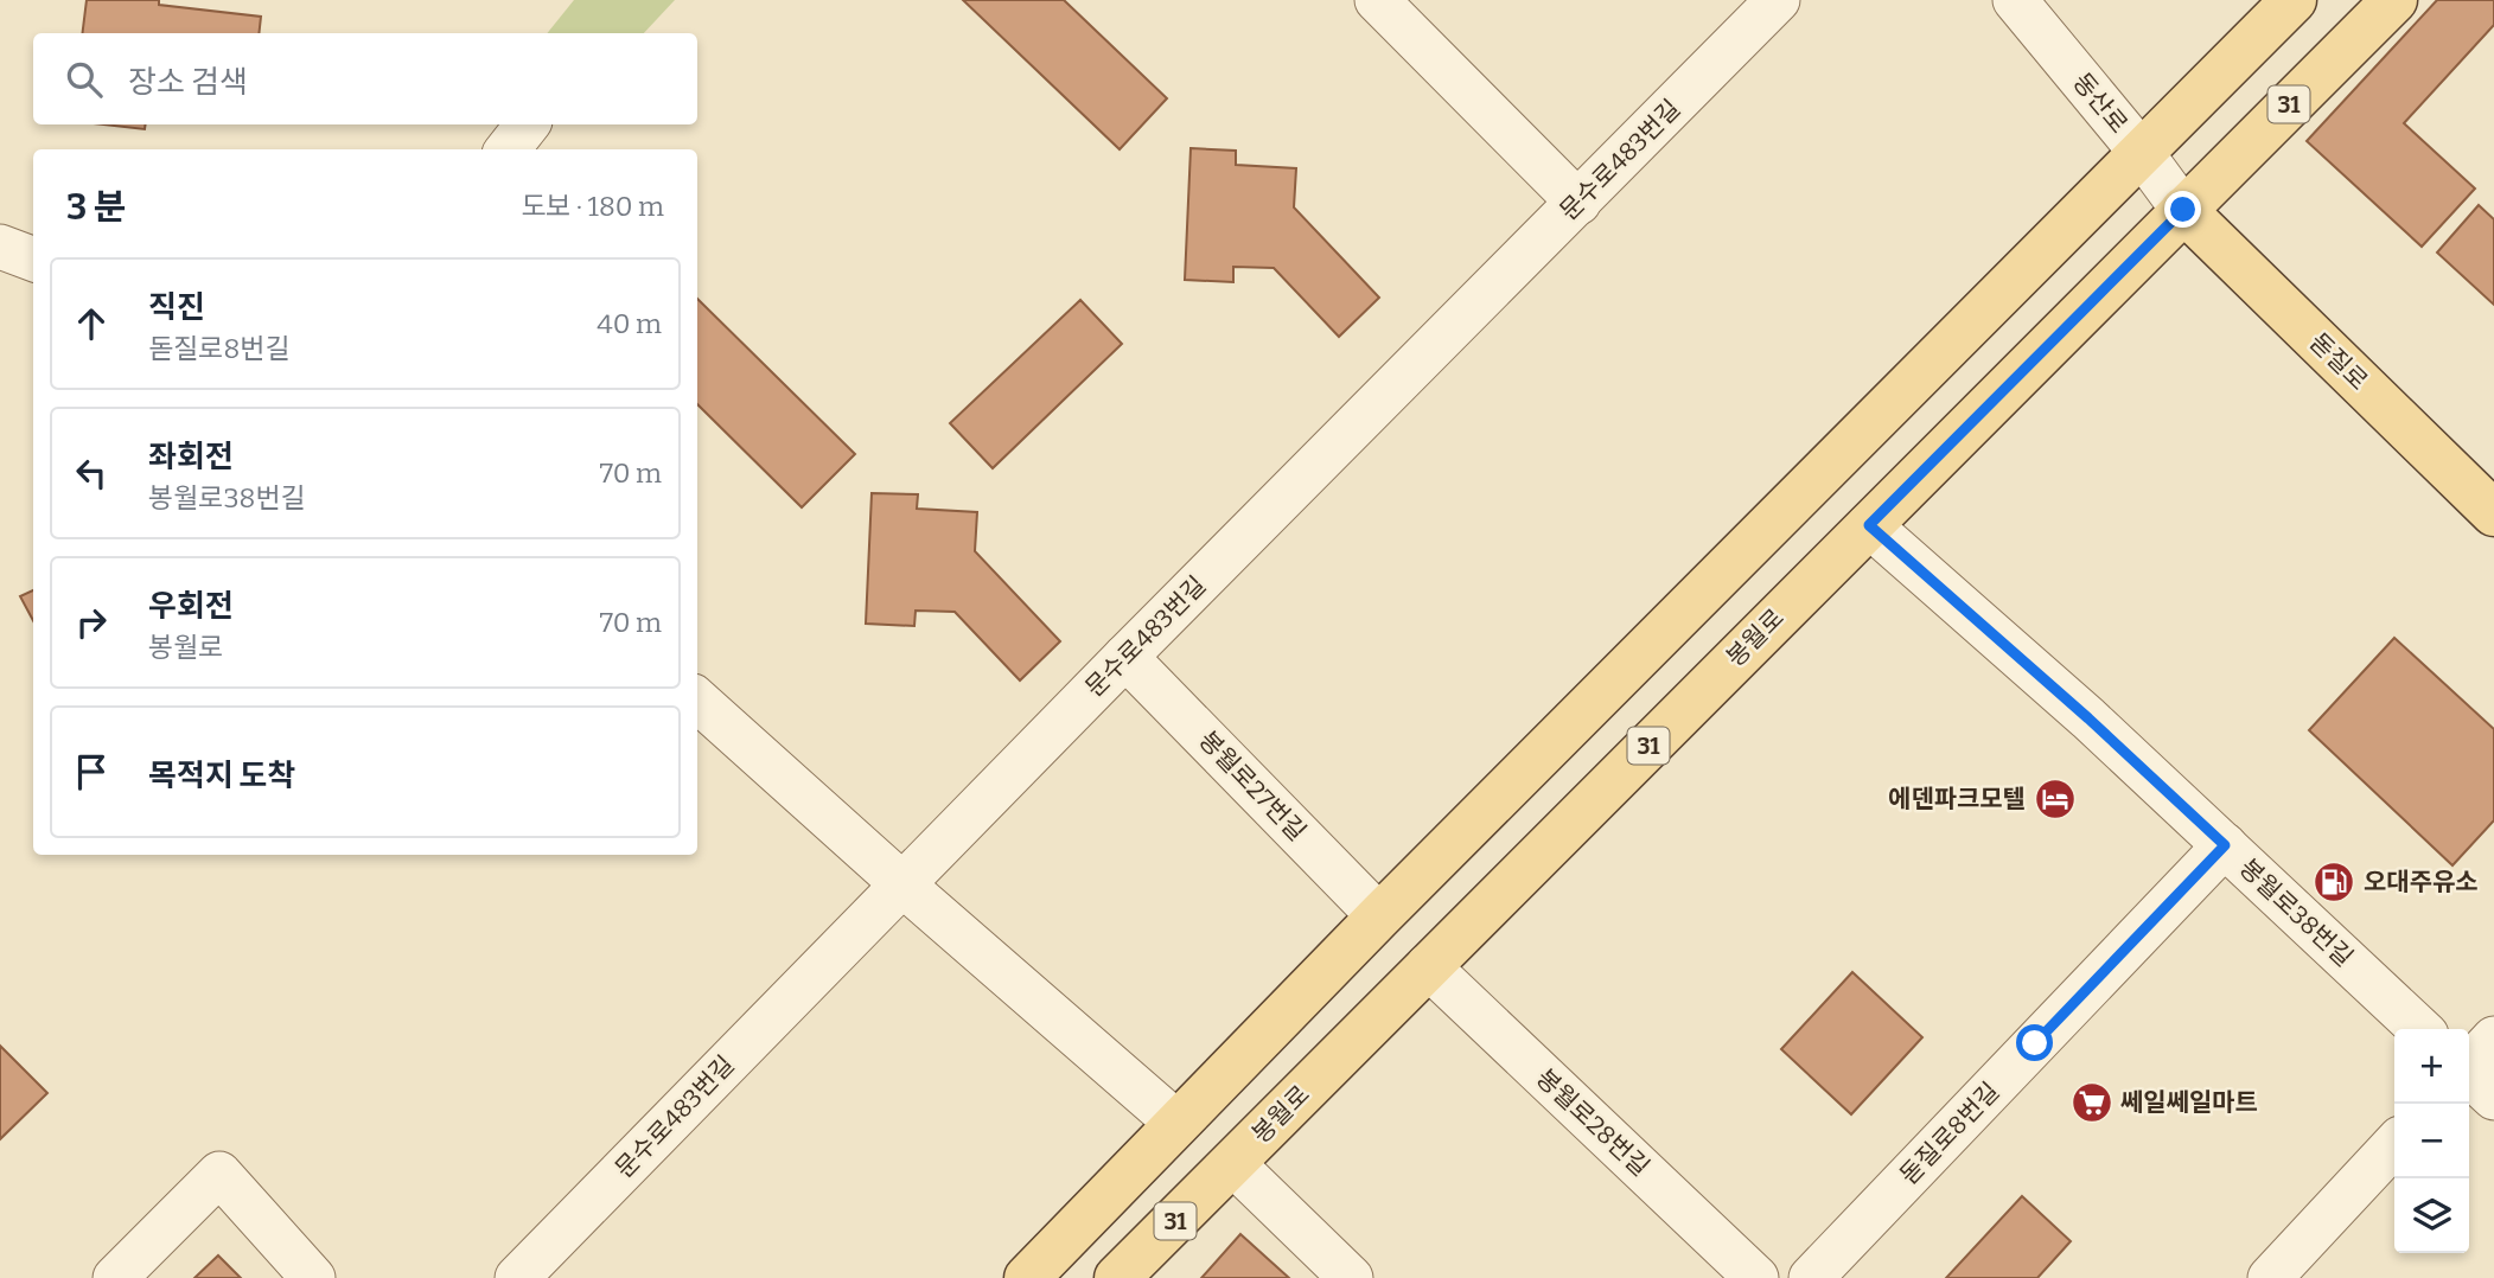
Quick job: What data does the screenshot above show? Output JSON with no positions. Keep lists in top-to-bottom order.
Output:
{
  "streets": {
    "main road": ["31", "돋질로", "봉월로"],
    "street": [
      "동산로",
      "문수로483번길",
      "봉월로27번길",
      "봉월로38번길",
      "봉월로28번길",
      "돋질로8번길"
    ]
  },
  "crossings": [
    ["동산로", "돋질로"],
    ["동산로", "봉월로"],
    ["문수로483번길", "봉월로27번길"],
    ["돋질로", "봉월로"],
    ["봉월로", "봉월로38번길"],
    ["봉월로", "봉월로28번길"],
    ["봉월로38번길", "돋질로8번길"]
  ],
  "places": {
    "hotel": ["에덴파크모텔"],
    "fuel station": ["오대주유소"],
    "supermarket": ["쎄일쎄일마트"]
  },
  "page": {
    "search": "장소 검색",
    "heading": ["3 분", "도보 · 180 m"],
    "list": [
      ["직진", "돋질로8번길", "40 m"],
      ["좌회전", "봉월로38번길", "70 m"],
      ["우회전", "봉월로", "70 m"],
      "목적지 도착"
    ],
    "map_buttons": ["+", "−"]
  }
}
